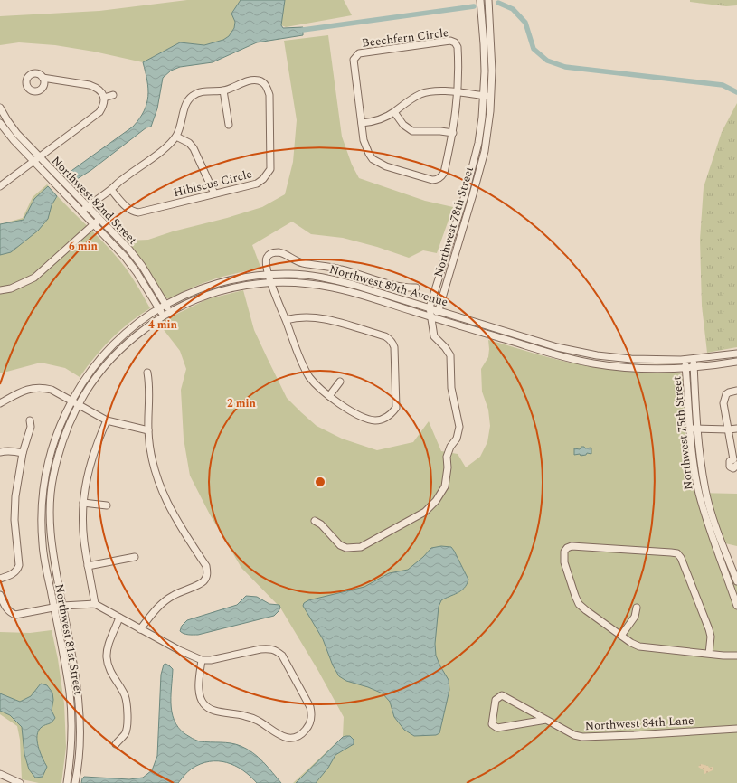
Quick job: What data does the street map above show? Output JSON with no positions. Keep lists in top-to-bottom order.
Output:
{
  "streets": {
    "street": [
      "Beechfern Circle",
      "Hibiscus Circle",
      "Northwest 82nd Street",
      "Northwest 78th Street",
      "Northwest 80th Avenue",
      "Northwest 75th Street",
      "Northwest 81st Street",
      "Northwest 84th Lane"
    ]
  },
  "crossings": [
    ["Hibiscus Circle", "Northwest 82nd Street"],
    ["Northwest 82nd Street", "Northwest 80th Avenue"],
    ["Northwest 78th Street", "Northwest 80th Avenue"],
    ["Northwest 80th Avenue", "Northwest 75th Street"],
    ["Northwest 80th Avenue", "Northwest 81st Street"]
  ],
  "rings": ["6 min", "4 min", "2 min"]
}
